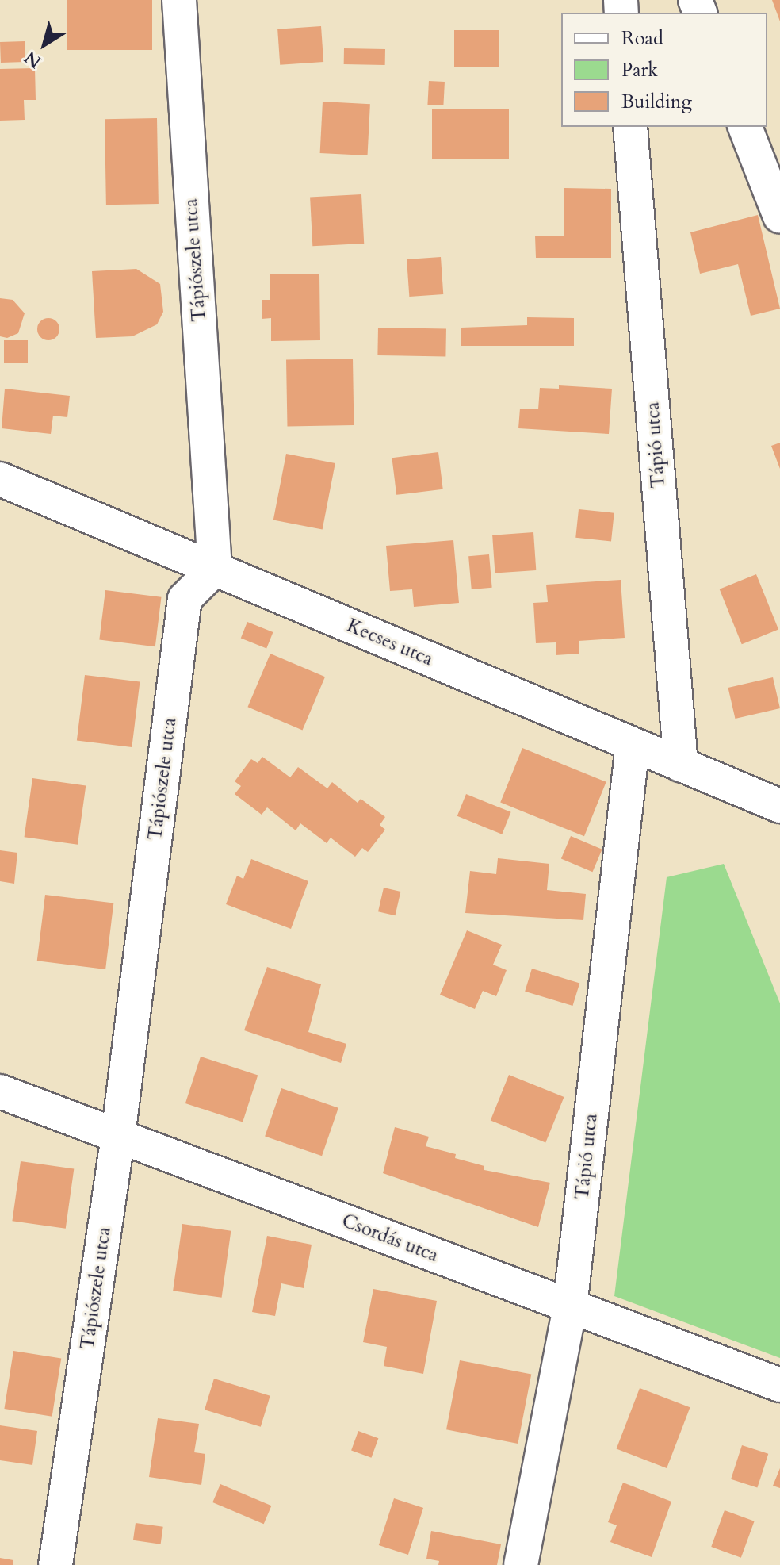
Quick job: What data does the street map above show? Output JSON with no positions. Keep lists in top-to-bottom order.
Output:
{
  "streets": {
    "street": [
      "Tápiószele utca",
      "Tápió utca",
      "Kecses utca",
      "Csordás utca"
    ]
  },
  "crossings": [
    ["Tápiószele utca", "Kecses utca"],
    ["Tápiószele utca", "Csordás utca"],
    ["Tápió utca", "Kecses utca"],
    ["Tápió utca", "Csordás utca"]
  ],
  "legend": ["Road", "Park", "Building"],
  "north": "bottom left"
}
